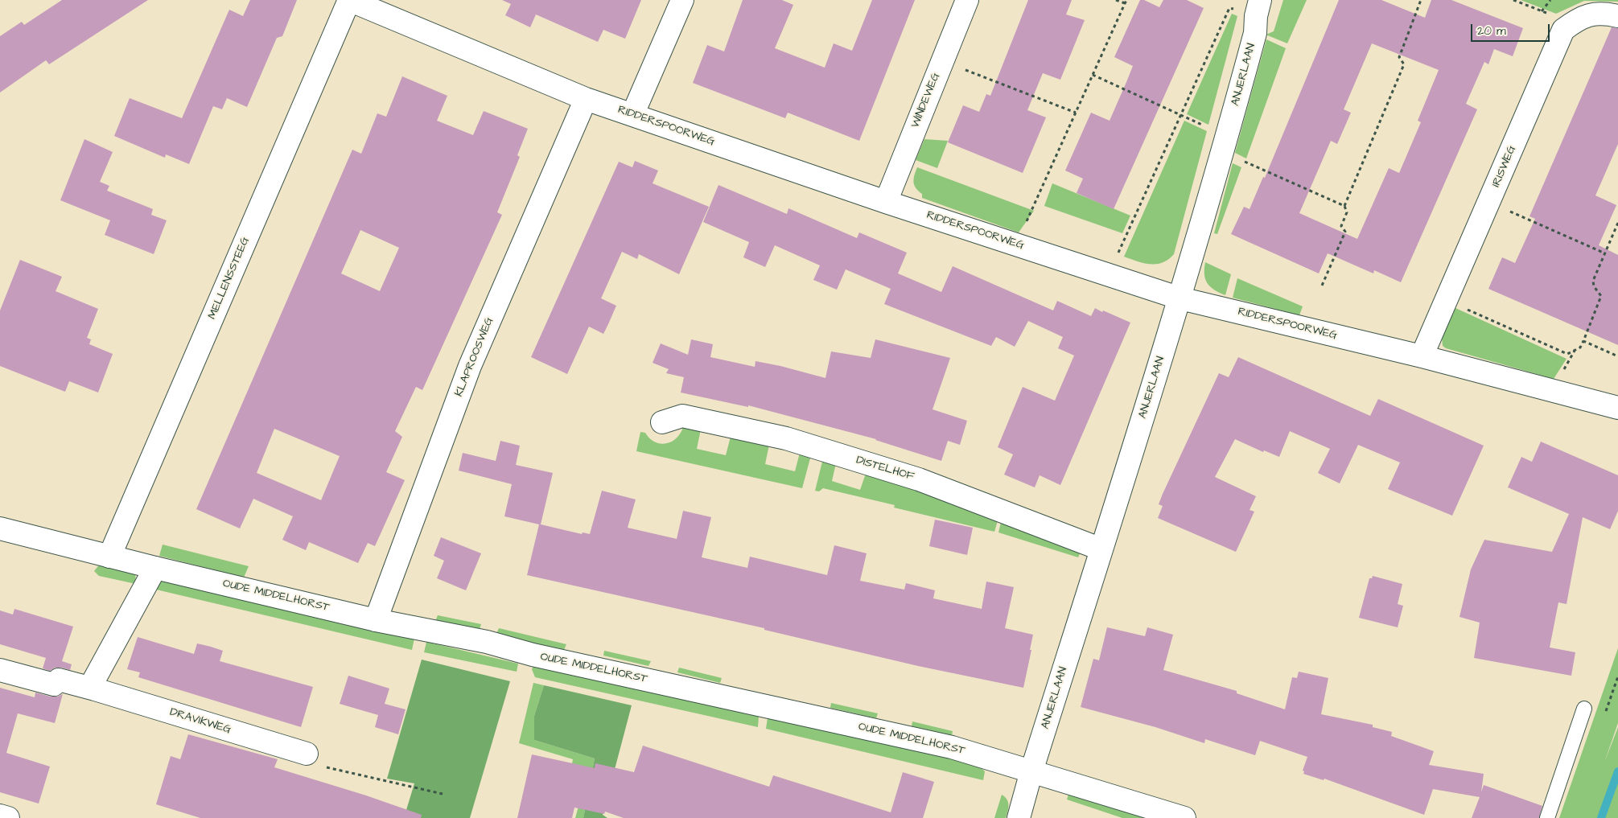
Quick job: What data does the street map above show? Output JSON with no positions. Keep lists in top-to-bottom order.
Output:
{
  "streets": {
    "street": [
      "ANJERLAAN",
      "WINDEWEG",
      "RIDDERSPOORWEG",
      "IRISWEG",
      "MELLENSSTEEG",
      "KLAPROOSWEG",
      "DISTELHOF",
      "OUDE MIDDELHORST",
      "DRAVIKWEG"
    ]
  },
  "crossings": [
    ["ANJERLAAN", "RIDDERSPOORWEG"],
    ["ANJERLAAN", "DISTELHOF"],
    ["ANJERLAAN", "OUDE MIDDELHORST"],
    ["WINDEWEG", "RIDDERSPOORWEG"],
    ["RIDDERSPOORWEG", "IRISWEG"],
    ["RIDDERSPOORWEG", "MELLENSSTEEG"],
    ["RIDDERSPOORWEG", "KLAPROOSWEG"],
    ["MELLENSSTEEG", "OUDE MIDDELHORST"],
    ["KLAPROOSWEG", "OUDE MIDDELHORST"]
  ],
  "scale_bar": "20 m"
}
